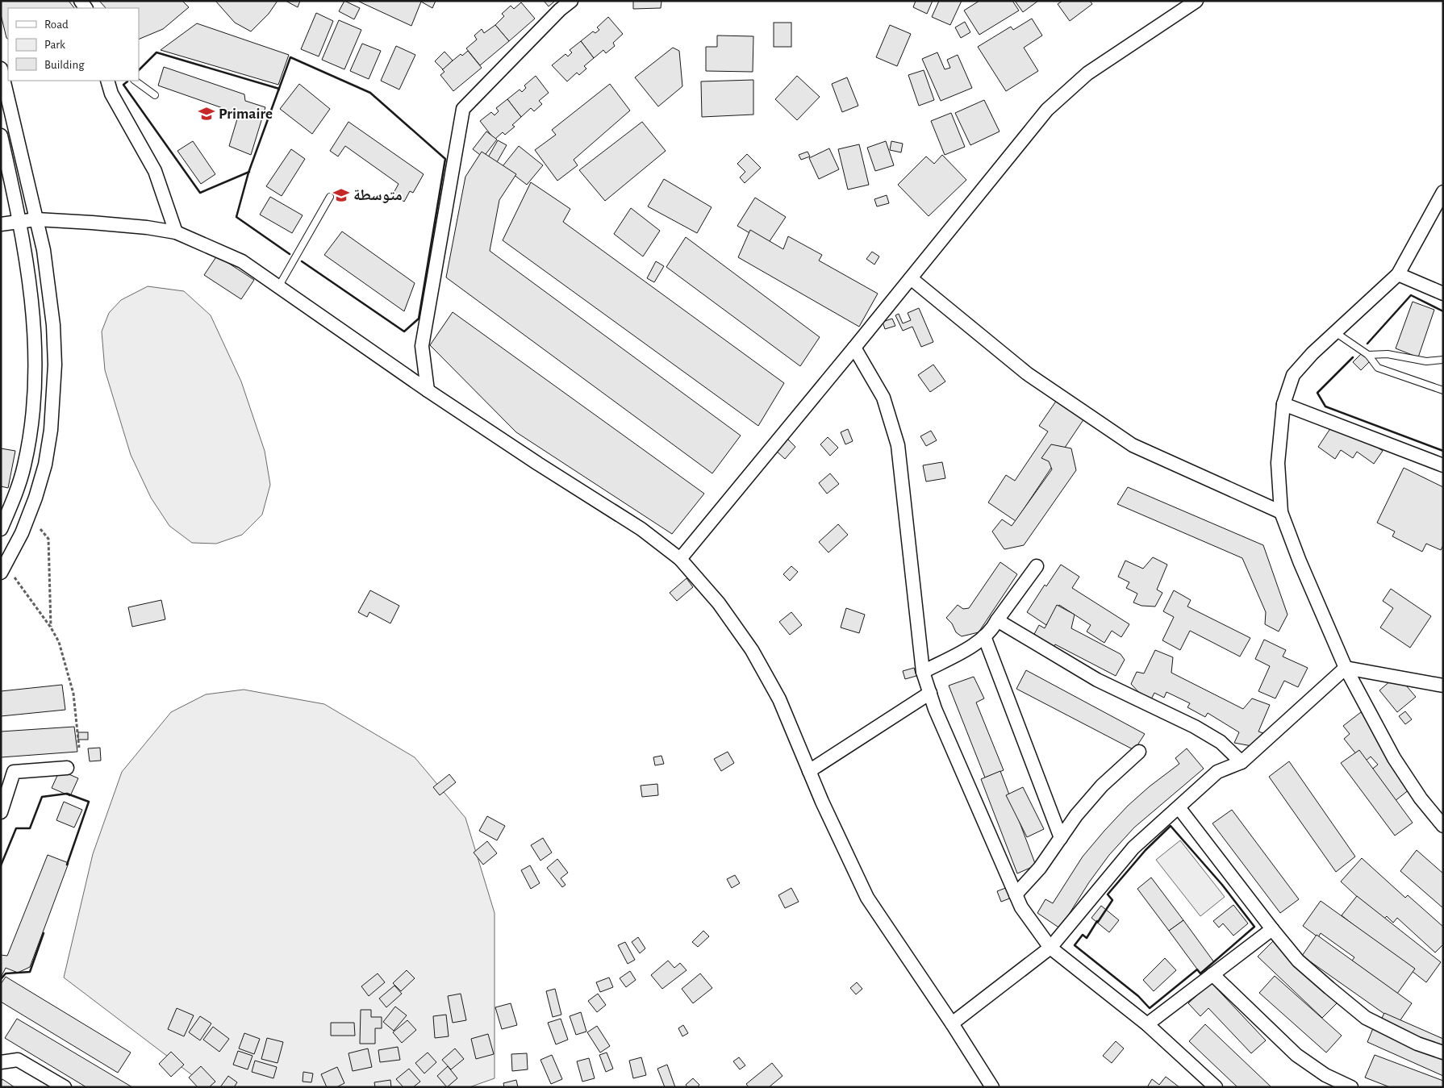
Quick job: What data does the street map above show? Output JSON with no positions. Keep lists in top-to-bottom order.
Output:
{
  "places": {
    "school or university": ["Primaire", "متوسطة"]
  },
  "legend": ["Road", "Park", "Building"]
}
